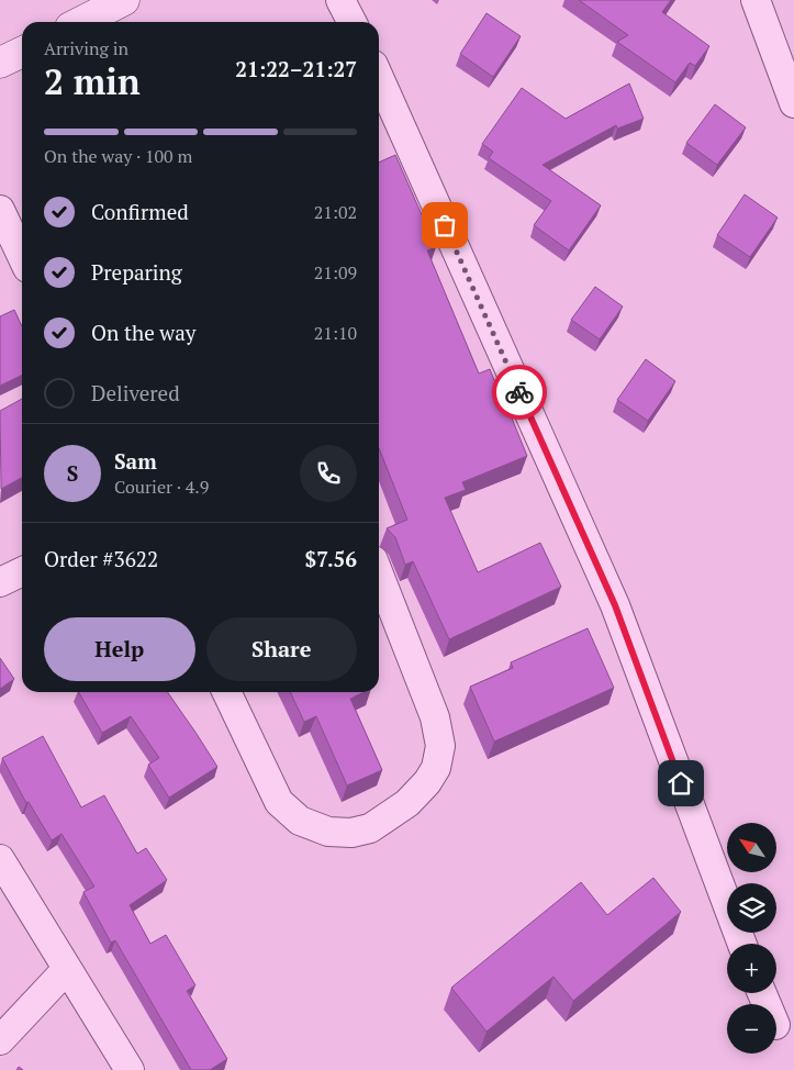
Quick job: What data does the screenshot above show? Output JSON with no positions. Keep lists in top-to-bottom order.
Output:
{
  "north": "top left",
  "page": {
    "heading": ["2 min", "Arriving in", "21:22–21:27"],
    "panel": [
      "Sam",
      "Courier · 4.9",
      "Order #3622",
      "$7.56"
    ],
    "bar": "On the way · 100 m",
    "list": [
      ["Confirmed", "21:02"],
      ["Preparing", "21:09"],
      ["On the way", "21:10"],
      "Delivered"
    ],
    "round": "S",
    "buttons": ["Help", "Share"],
    "map_buttons": ["+", "−"]
  }
}
